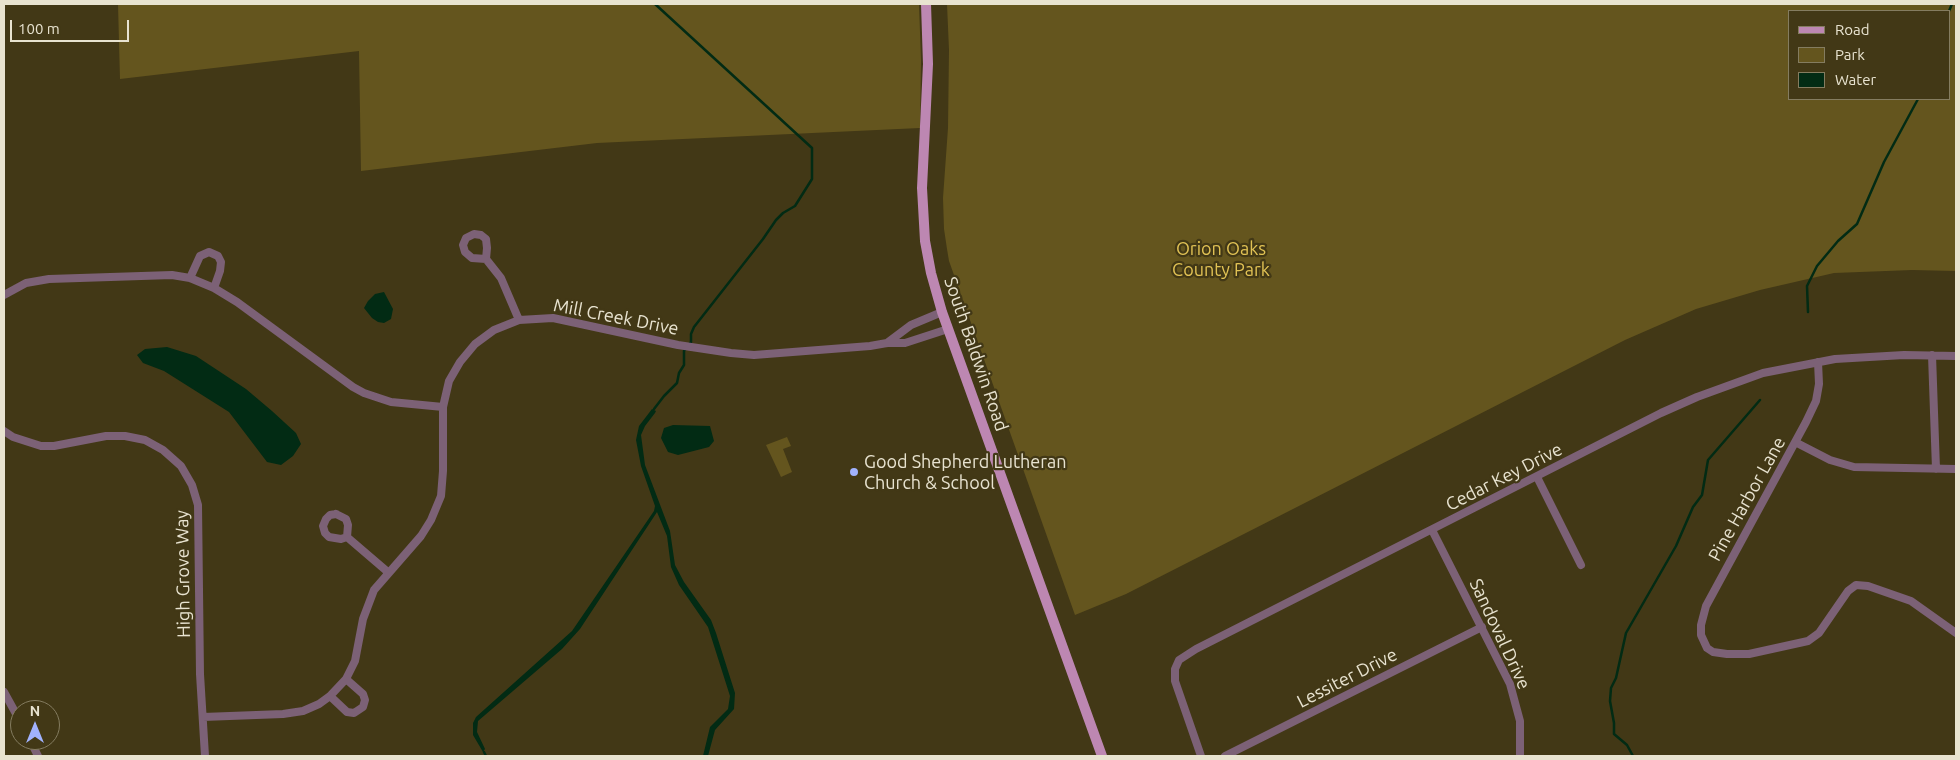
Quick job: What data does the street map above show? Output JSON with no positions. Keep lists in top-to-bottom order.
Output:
{
  "streets": {
    "main road": ["South Baldwin Road"],
    "street": [
      "Mill Creek Drive",
      "Cedar Key Drive",
      "Pine Harbor Lane",
      "High Grove Way",
      "Sandoval Drive",
      "Lessiter Drive"
    ]
  },
  "crossings": [
    ["Mill Creek Drive", "South Baldwin Road"],
    ["Mill Creek Drive", "High Grove Way"],
    ["Cedar Key Drive", "Pine Harbor Lane"],
    ["Cedar Key Drive", "Sandoval Drive"],
    ["Sandoval Drive", "Lessiter Drive"]
  ],
  "parks": ["Orion Oaks County Park"],
  "places": ["Good Shepherd Lutheran Church & School"],
  "legend": ["Road", "Park", "Water"],
  "scale_bar": "100 m",
  "north": "top"
}
